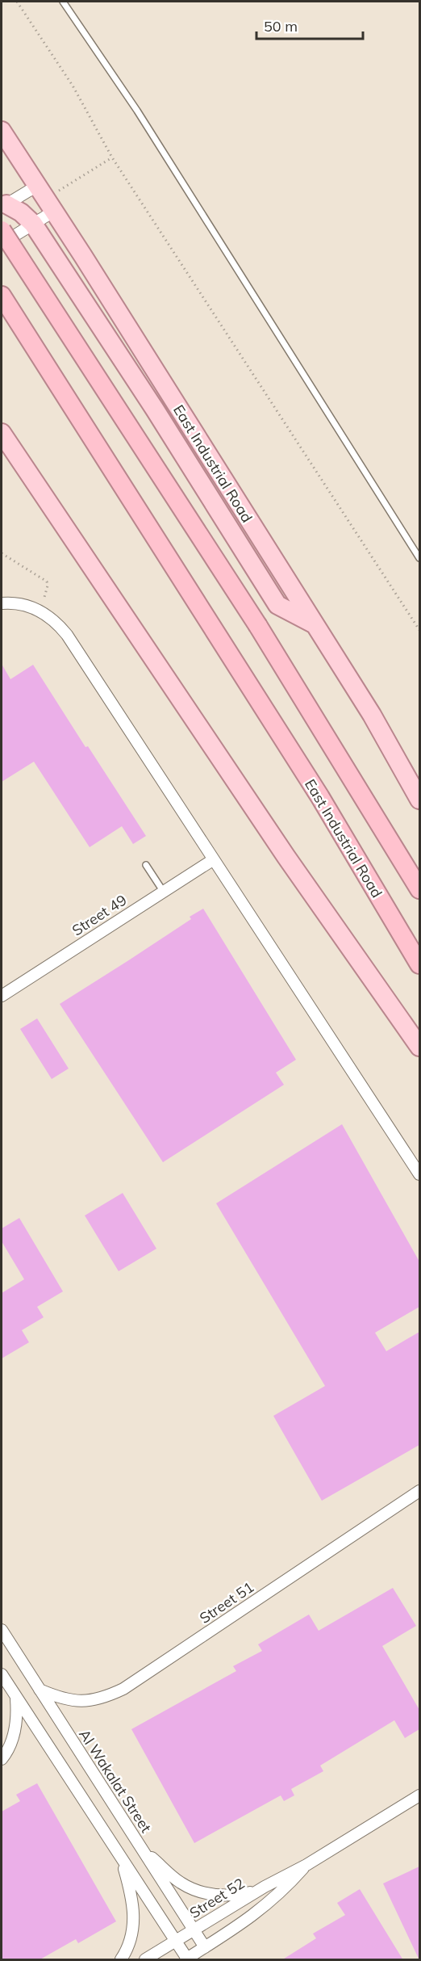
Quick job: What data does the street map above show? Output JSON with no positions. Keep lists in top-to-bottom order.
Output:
{
  "streets": {
    "highway": ["East Industrial Road"],
    "street": [
      "Street 49",
      "Street 51",
      "Al Wakalat Street",
      "Street 52"
    ]
  },
  "crossings": [
    ["Street 51", "Al Wakalat Street"],
    ["Al Wakalat Street", "Street 52"]
  ],
  "scale_bar": "50 m"
}
